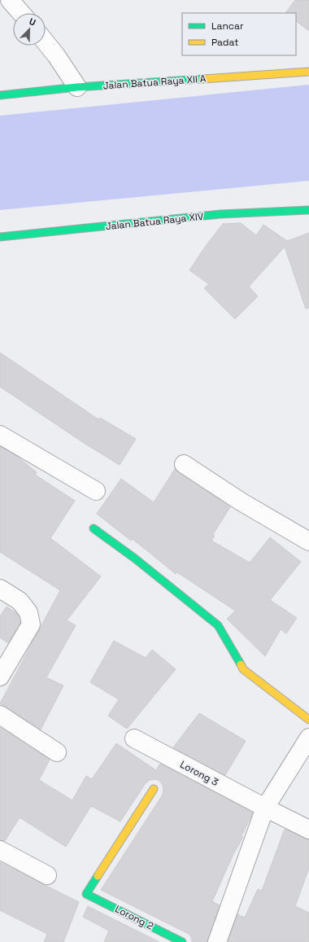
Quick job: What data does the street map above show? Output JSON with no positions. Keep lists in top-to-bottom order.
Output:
{
  "streets": {
    "street": [
      "Jalan Batua Raya XII A",
      "Jalan Batua Raya XIV",
      "Lorong 3",
      "Lorong 2"
    ]
  },
  "legend": ["Lancar", "Padat"],
  "north": "top right"
}
